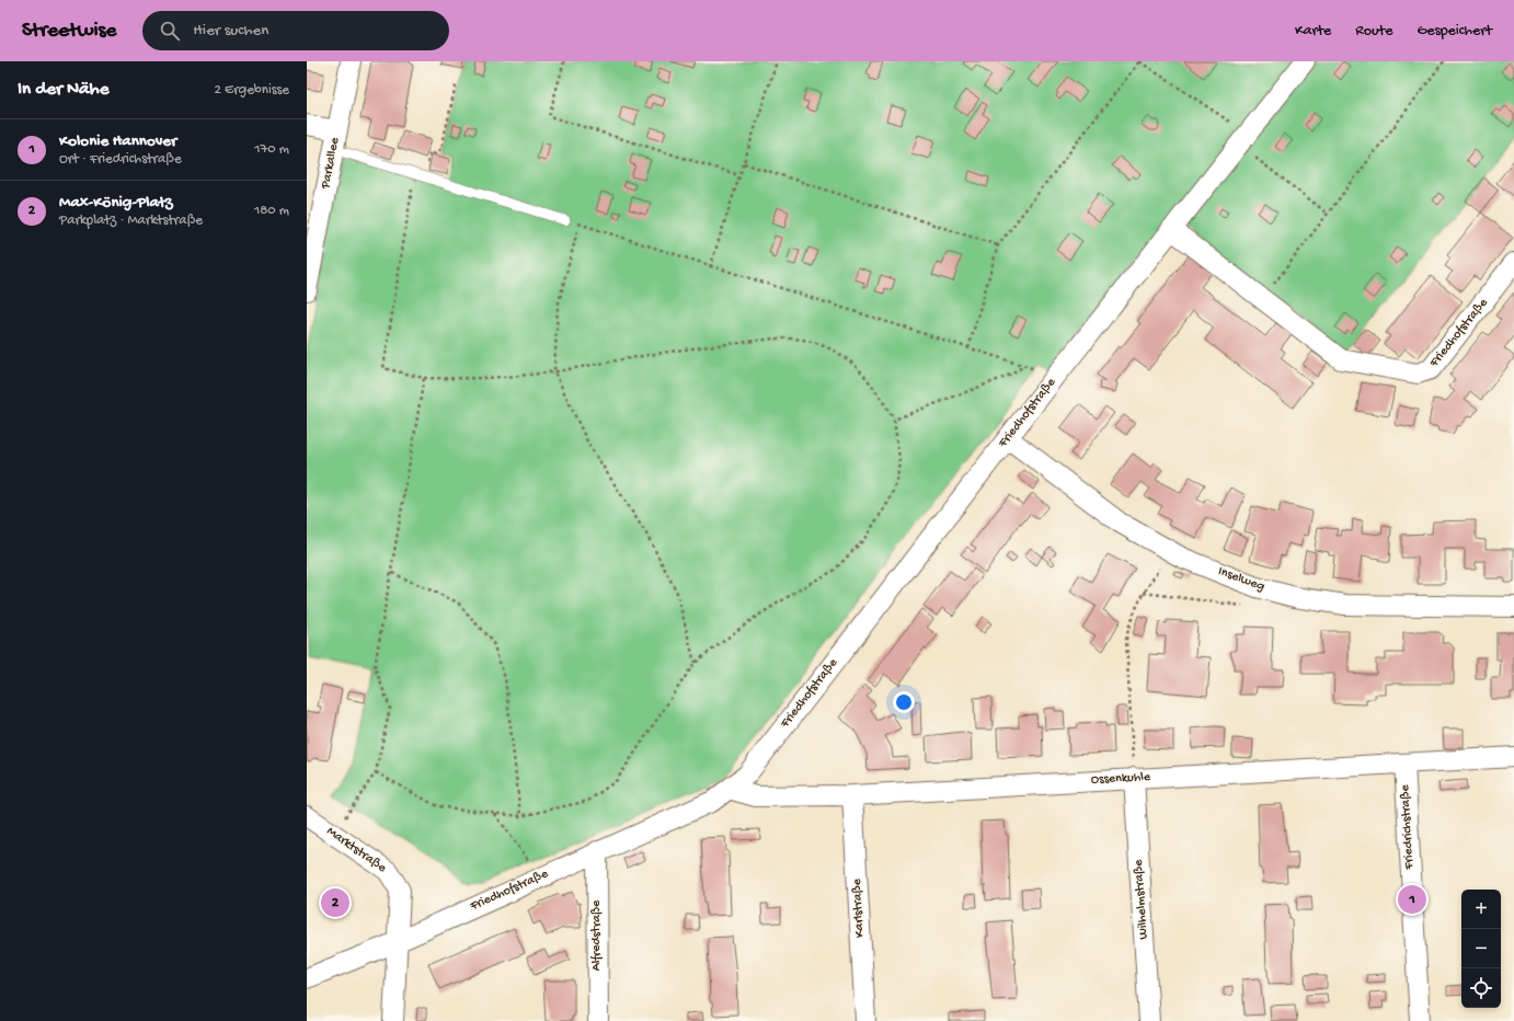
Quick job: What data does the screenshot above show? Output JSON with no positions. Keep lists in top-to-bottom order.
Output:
{
  "streets": {
    "street": [
      "Parkallee",
      "Friedhofstraße",
      "Inselweg",
      "Ossenkuhle",
      "Friedrichstraße",
      "Marktstraße",
      "Wilhelmstraße",
      "Karlstraße",
      "Alfredstraße"
    ]
  },
  "crossings": [
    ["Friedhofstraße", "Inselweg"],
    ["Friedhofstraße", "Ossenkuhle"],
    ["Friedhofstraße", "Marktstraße"],
    ["Friedhofstraße", "Alfredstraße"],
    ["Ossenkuhle", "Friedrichstraße"],
    ["Ossenkuhle", "Wilhelmstraße"],
    ["Ossenkuhle", "Karlstraße"]
  ],
  "page": {
    "header": "Streetwise",
    "search": "Hier suchen",
    "nav": ["Karte", "Route", "Gespeichert"],
    "heading": ["In der Nähe", "2 Ergebnisse"],
    "list": [
      {
        "mark": "1",
        "name": "Kolonie Hannover",
        "note": "Ort · Friedrichstraße",
        "value": "170 m"
      },
      {
        "mark": "2",
        "name": "Max-König-Platz",
        "note": "Parkplatz · Marktstraße",
        "value": "180 m"
      }
    ],
    "pins": ["1", "2"],
    "map_buttons": ["+", "−"]
  }
}
